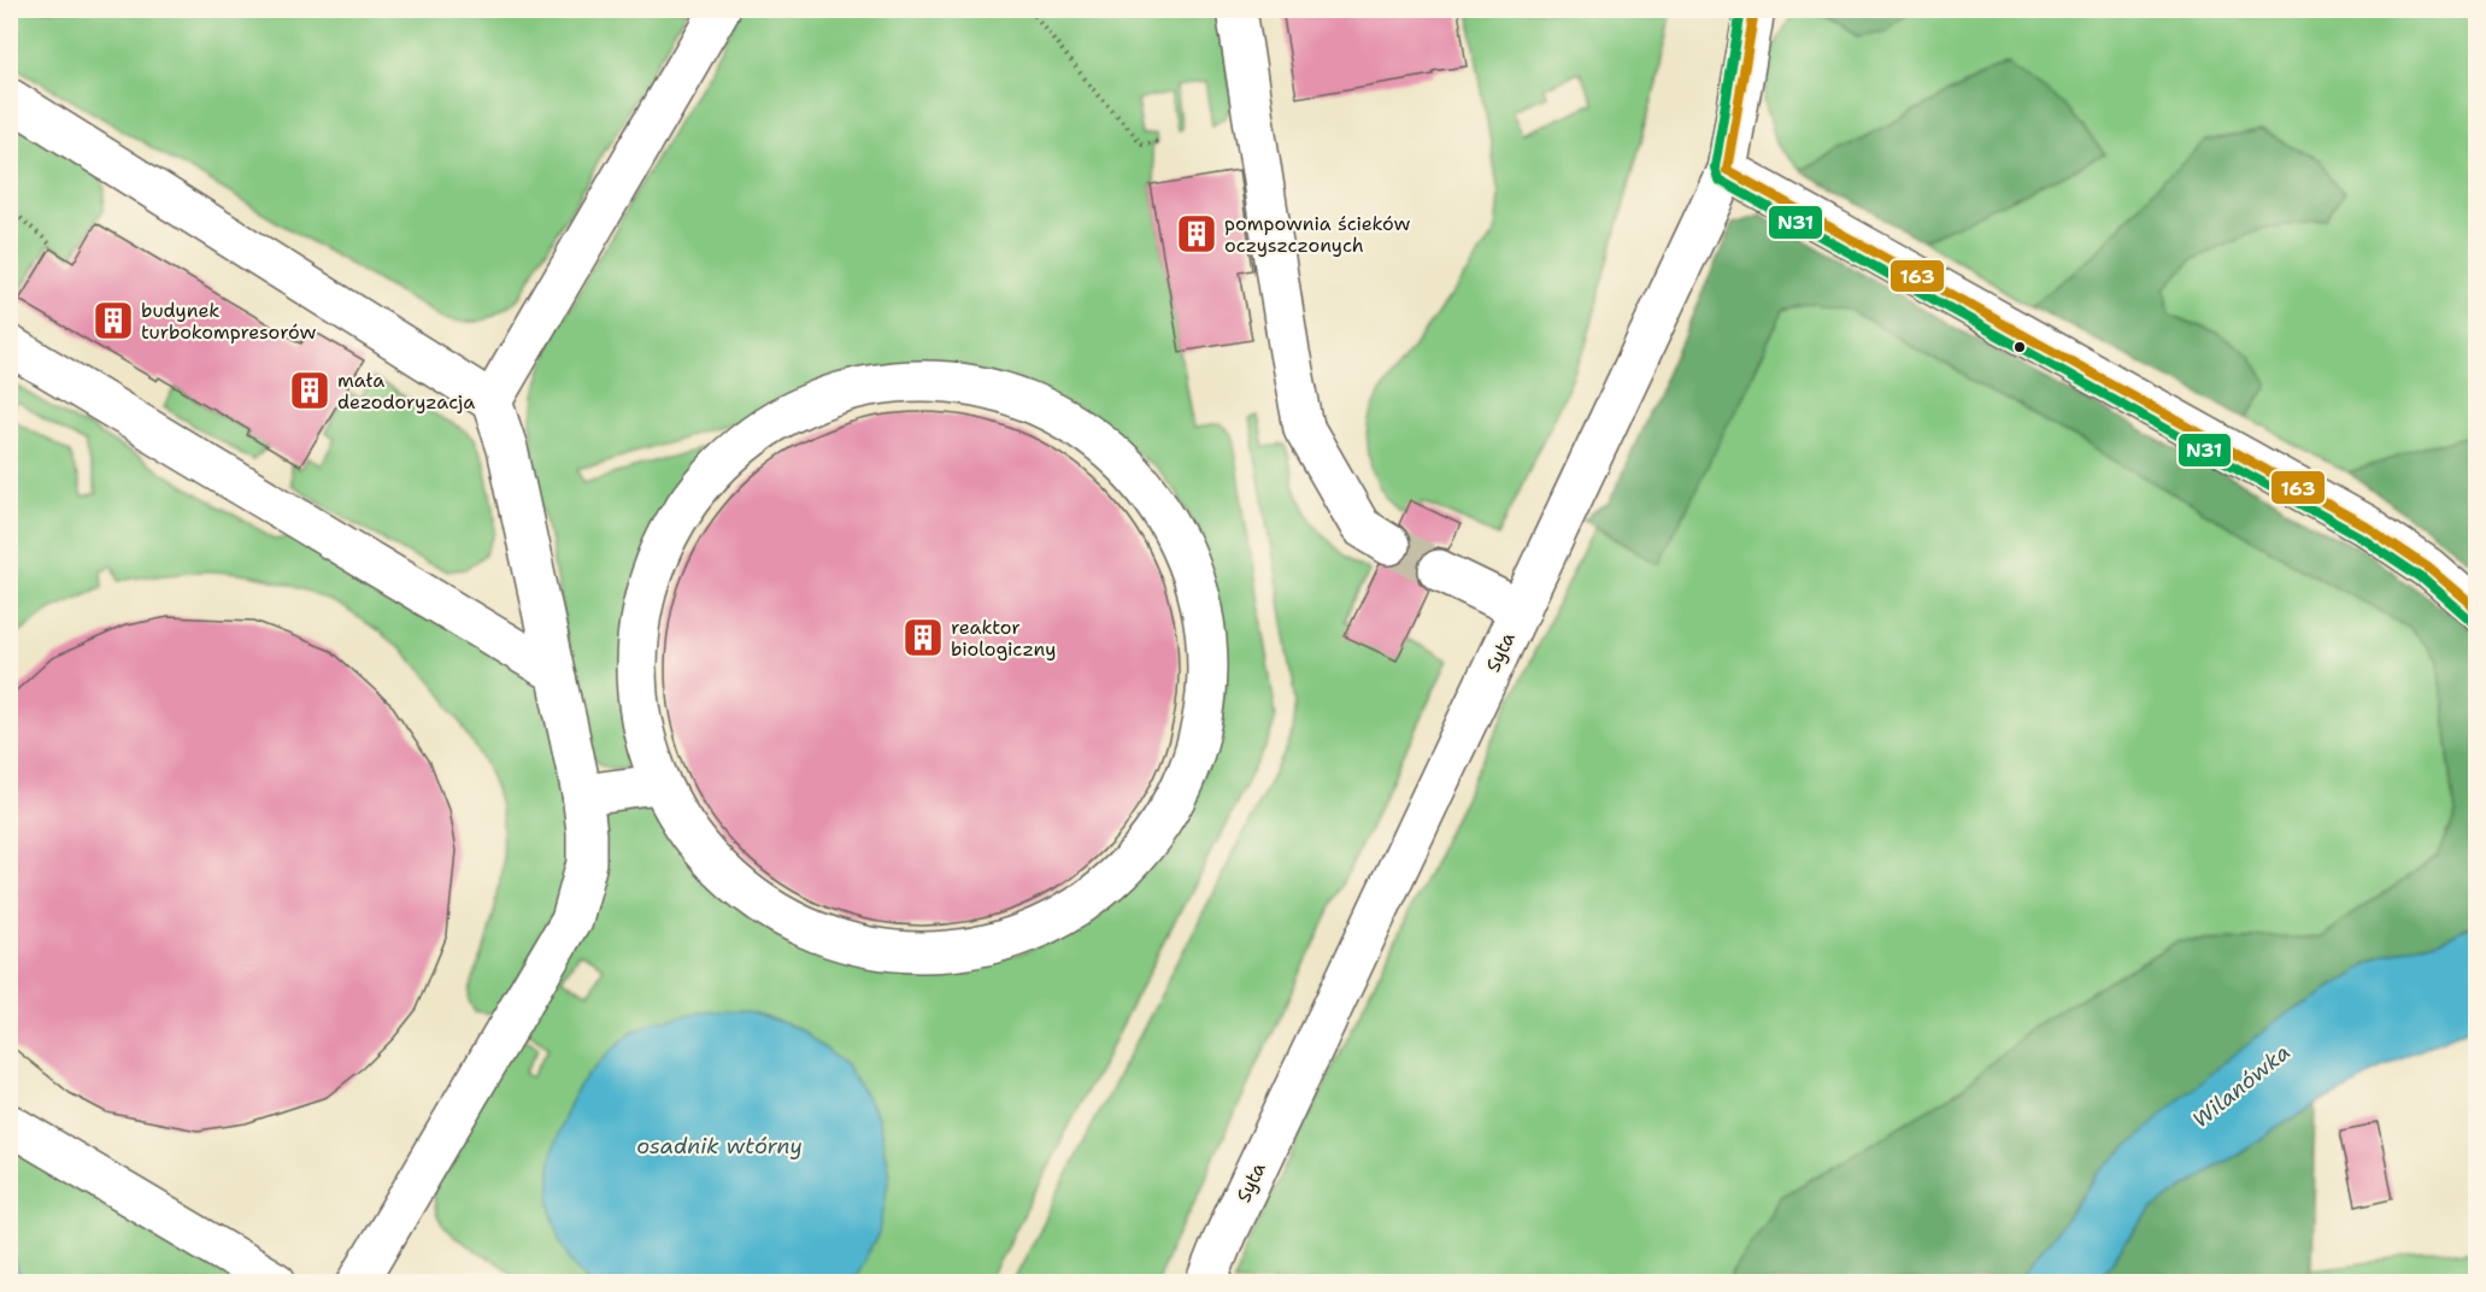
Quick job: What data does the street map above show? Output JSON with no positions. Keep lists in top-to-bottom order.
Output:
{
  "streets": {
    "street": ["Syta"]
  },
  "water": ["Wilanówka", "osadnik wtórny"],
  "places": {
    "building": [
      "pompownia ścieków oczyszczonych",
      "budynek turbokompresorów",
      "mała dezodoryzacja",
      "reaktor biologiczny"
    ]
  },
  "lines": ["transit line 163", "transit line N31"]
}
